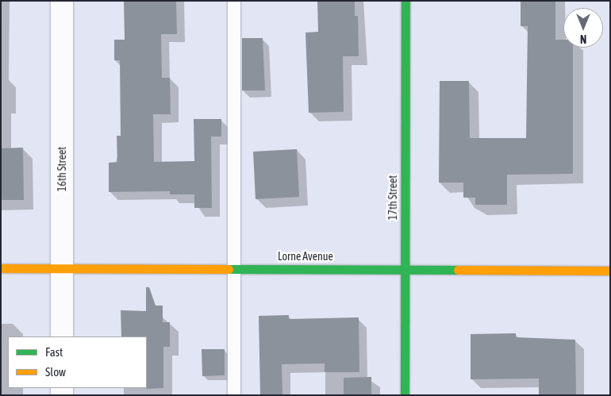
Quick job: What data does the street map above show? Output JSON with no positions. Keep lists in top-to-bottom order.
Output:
{
  "streets": {
    "street": ["16th Street", "17th Street", "Lorne Avenue"]
  },
  "crossings": [
    ["16th Street", "Lorne Avenue"],
    ["17th Street", "Lorne Avenue"]
  ],
  "legend": ["Fast", "Slow"],
  "north": "bottom"
}
